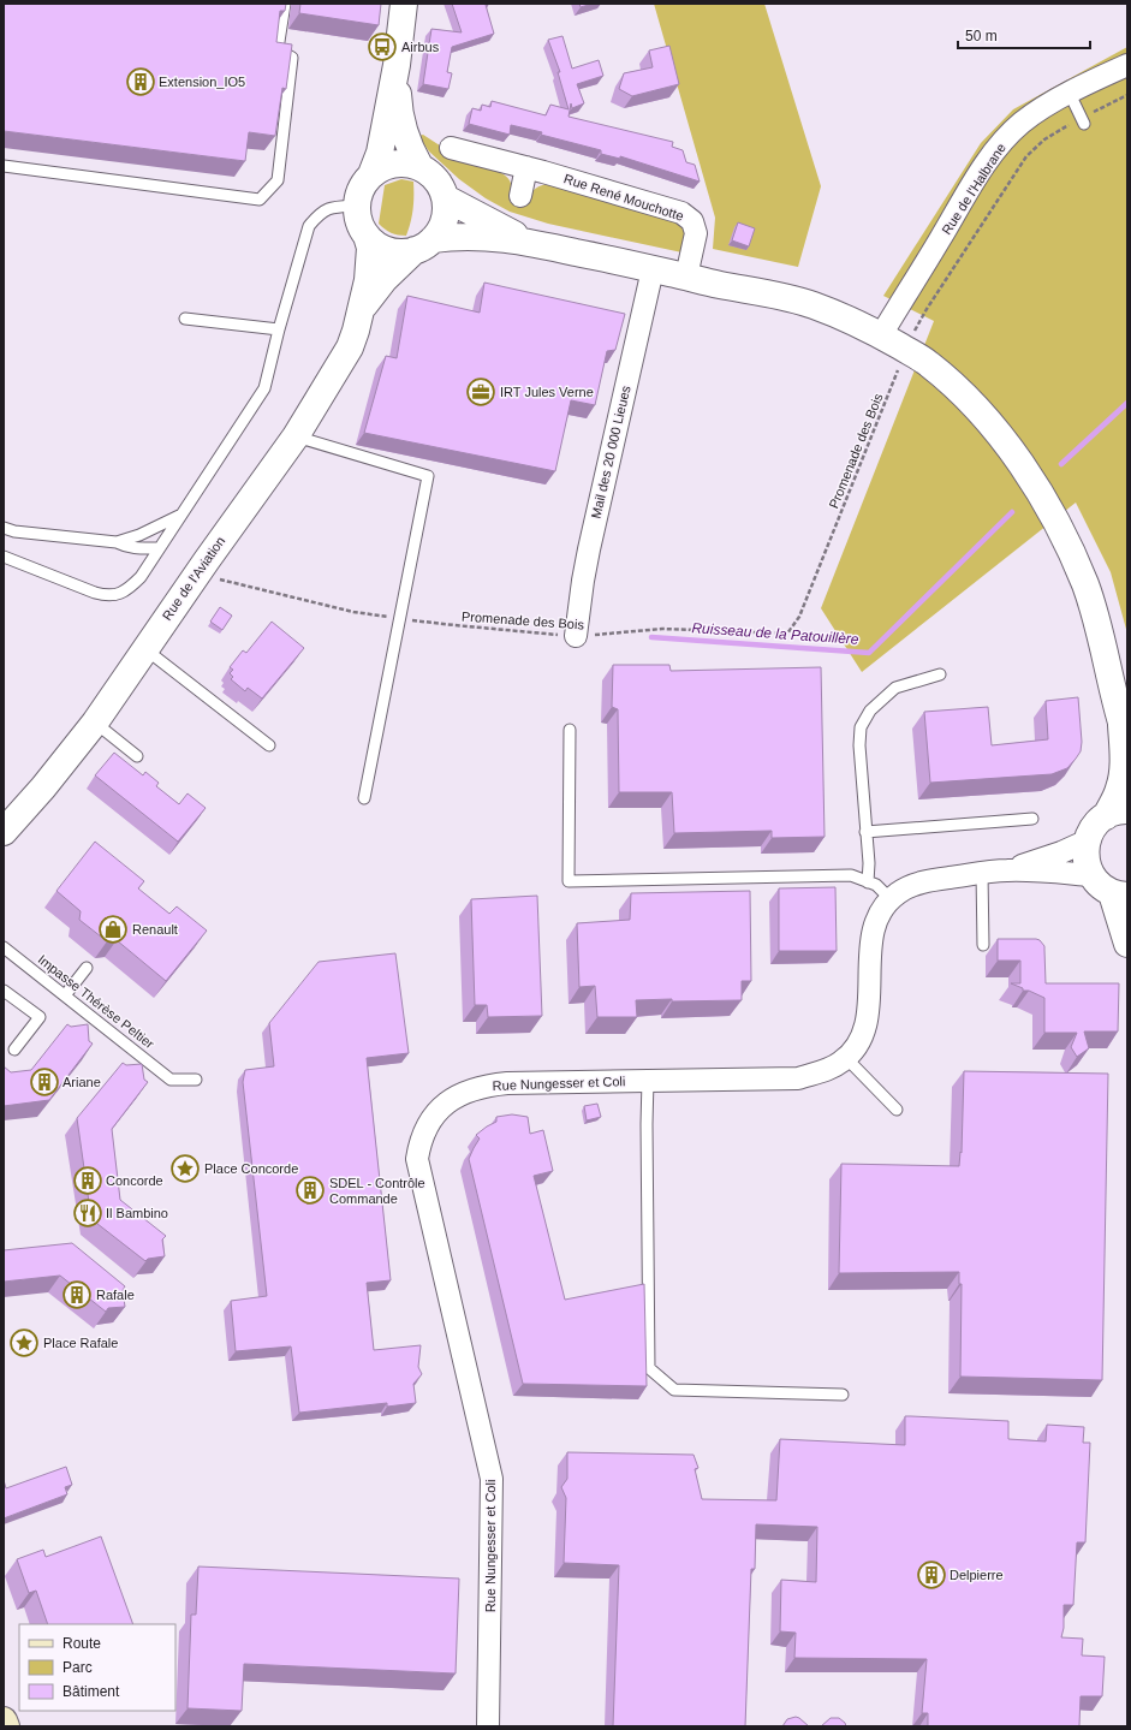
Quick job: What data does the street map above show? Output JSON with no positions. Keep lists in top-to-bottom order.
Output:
{
  "streets": {
    "street": [
      "Rue de l'Halbrane",
      "Rue René Mouchotte",
      "Mail des 20 000 Lieues",
      "Rue de l'Aviation",
      "Rue Nungesser et Coli"
    ],
    "lane": ["Impasse Thérèse Peltier"],
    "path": ["Promenade des Bois"]
  },
  "crossings": [
    ["Promenade des Bois", "Mail des 20 000 Lieues"],
    ["Promenade des Bois", "Rue de l'Aviation"]
  ],
  "water": ["Ruisseau de la Patouillère"],
  "places": {
    "bus stop": ["Airbus"],
    "building": [
      "Extension_IO5",
      "Ariane",
      "Concorde",
      "SDEL - Contrôle Commande",
      "Rafale",
      "Delpierre"
    ],
    "office": ["IRT Jules Verne"],
    "shop": ["Renault"],
    "place": ["Place Concorde", "Place Rafale"],
    "restaurant": ["Il Bambino"]
  },
  "legend": ["Route", "Parc", "Bâtiment"],
  "scale_bar": "50 m"
}
